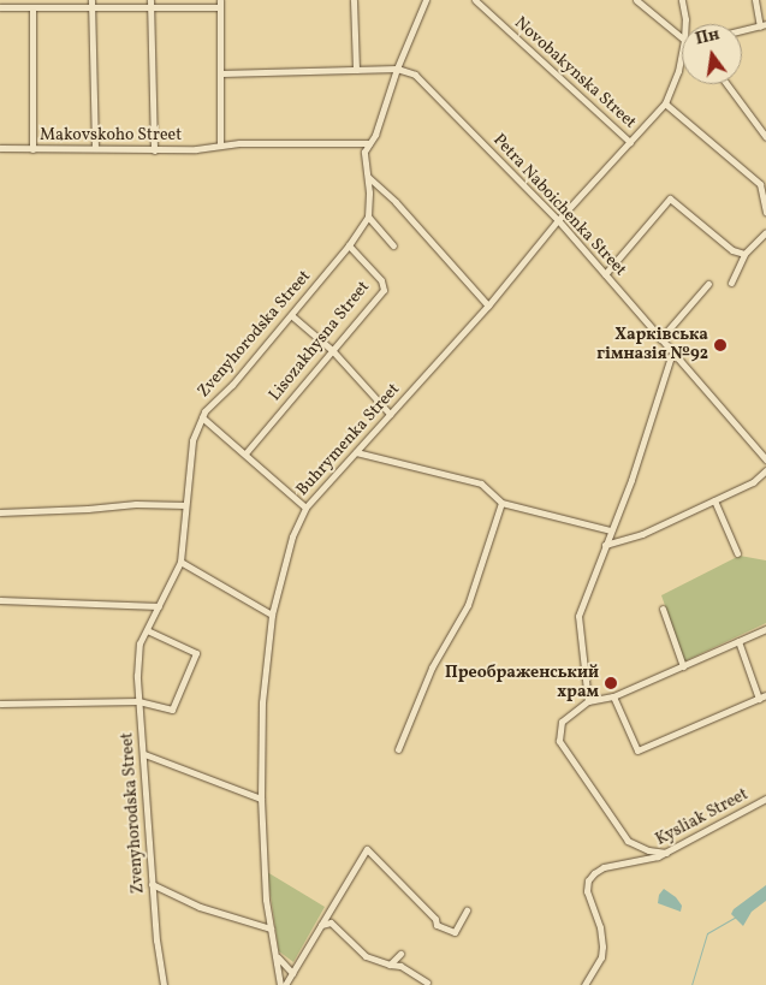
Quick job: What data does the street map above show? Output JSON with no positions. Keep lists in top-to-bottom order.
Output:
{
  "streets": {
    "street": [
      "Novobakynska Street",
      "Makovskoho Street",
      "Petra Naboichenka Street",
      "Zvenyhorodska Street",
      "Lisozakhysna Street",
      "Buhrymenka Street",
      "Kysliak Street"
    ]
  },
  "crossings": [
    ["Novobakynska Street", "Buhrymenka Street"],
    ["Petra Naboichenka Street", "Buhrymenka Street"],
    ["Zvenyhorodska Street", "Lisozakhysna Street"]
  ],
  "places": ["Харківська гімназія №92", "Преображенський храм"],
  "north": "top"
}
